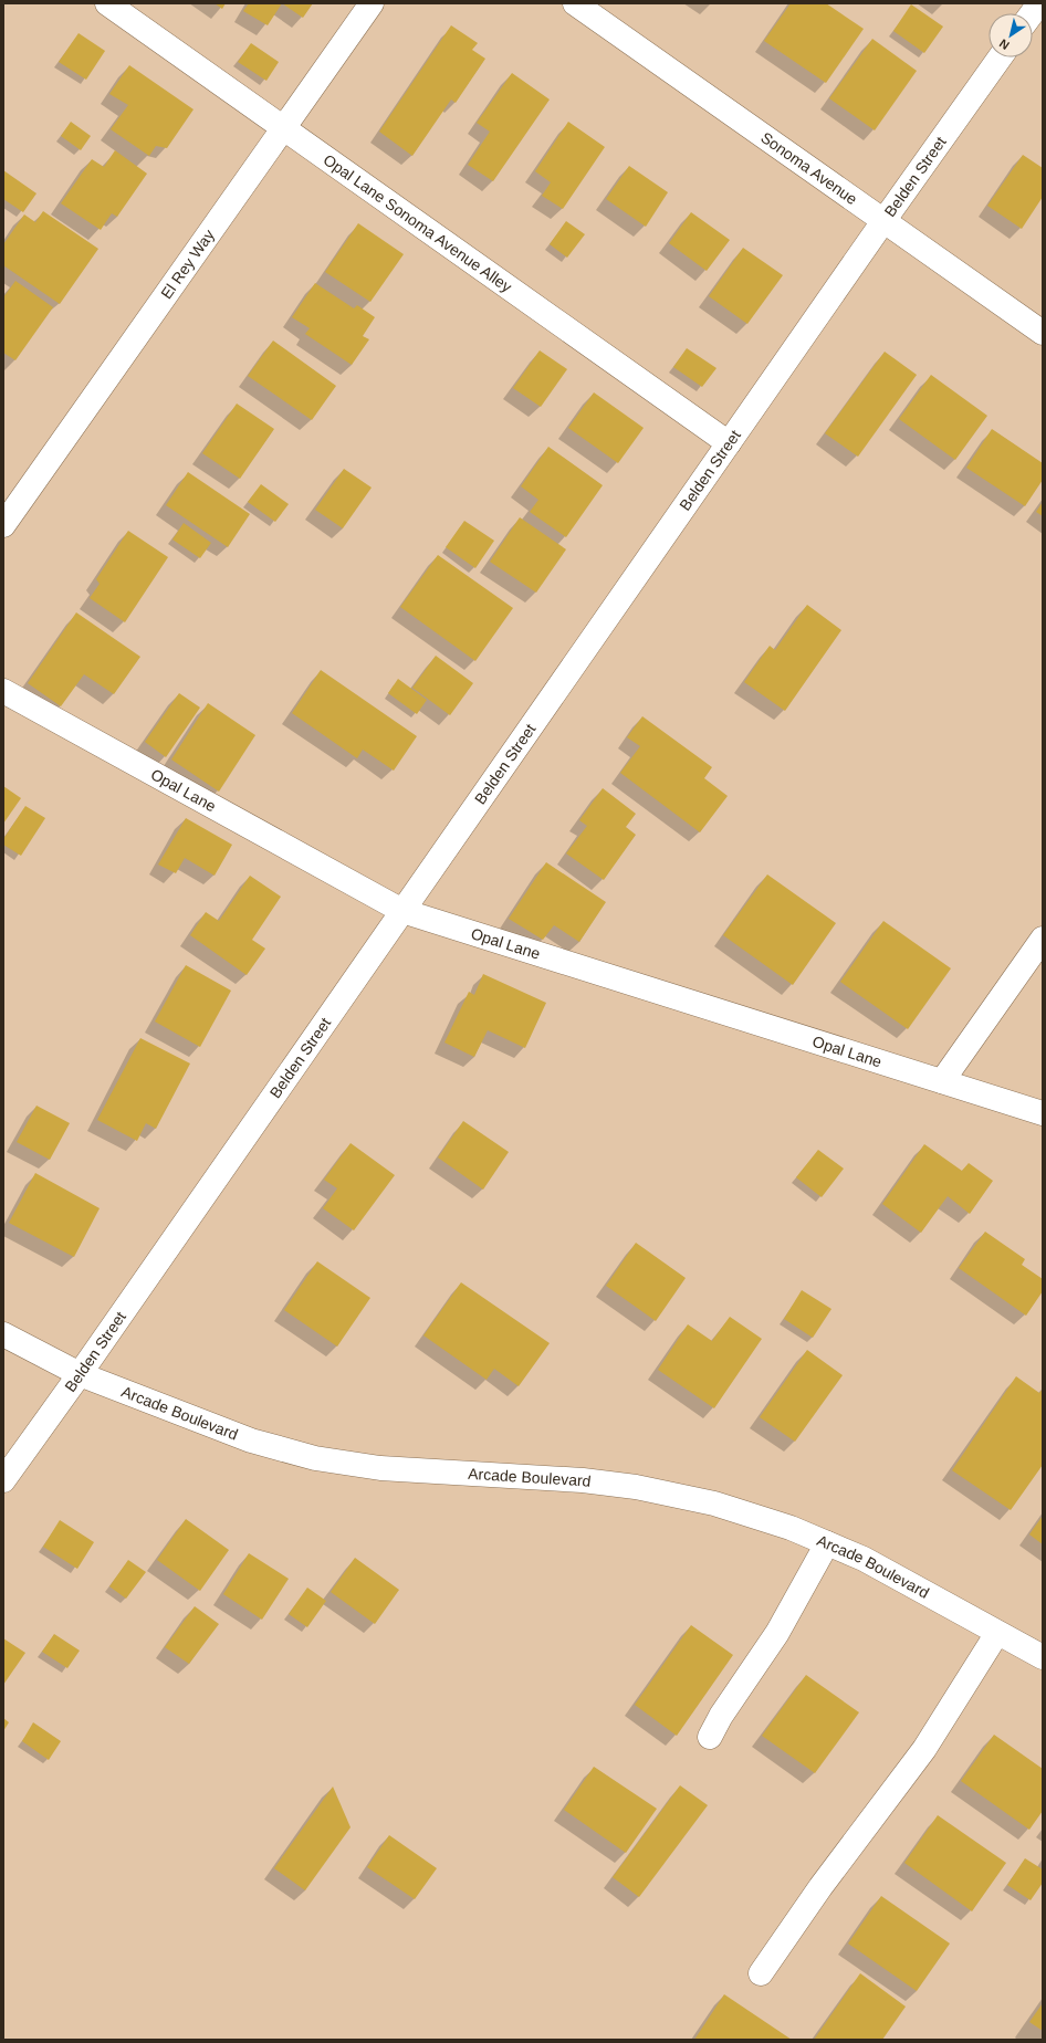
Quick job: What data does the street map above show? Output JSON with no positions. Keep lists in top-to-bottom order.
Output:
{
  "streets": {
    "street": [
      "Sonoma Avenue",
      "Belden Street",
      "Opal Lane Sonoma Avenue Alley",
      "El Rey Way",
      "Opal Lane",
      "Arcade Boulevard"
    ]
  },
  "crossings": [
    ["Sonoma Avenue", "Belden Street"],
    ["Belden Street", "Opal Lane Sonoma Avenue Alley"],
    ["Belden Street", "Opal Lane"],
    ["Belden Street", "Arcade Boulevard"],
    ["Opal Lane Sonoma Avenue Alley", "El Rey Way"]
  ],
  "north": "bottom left"
}
